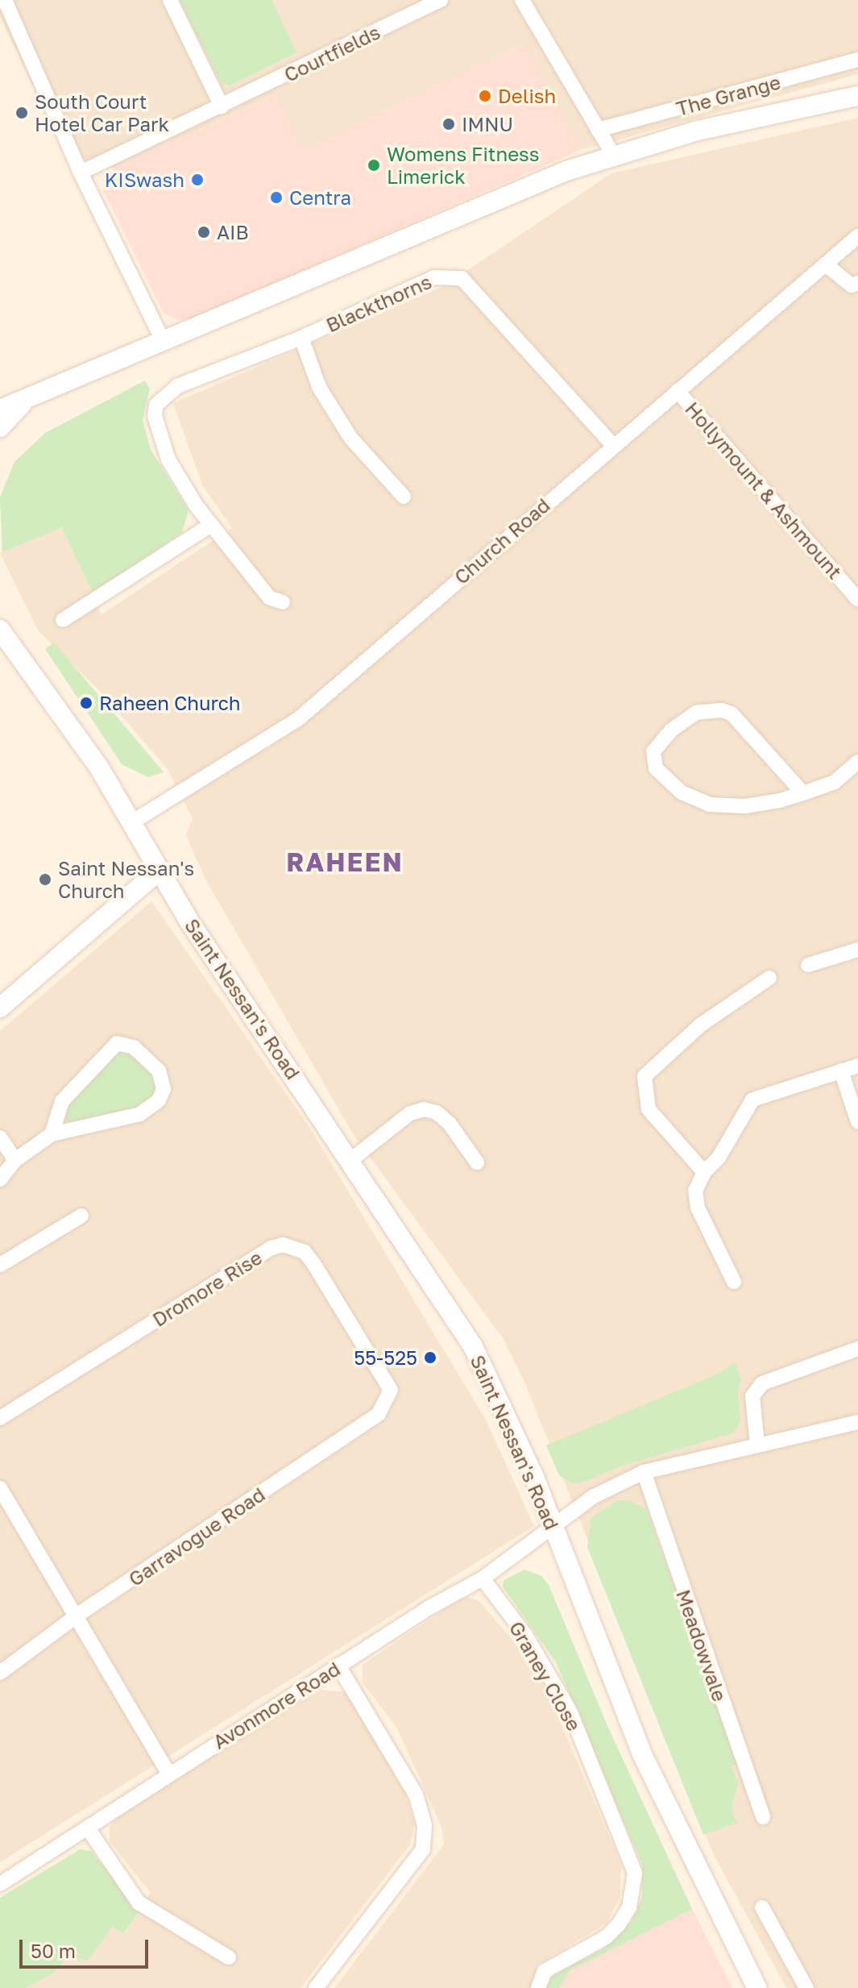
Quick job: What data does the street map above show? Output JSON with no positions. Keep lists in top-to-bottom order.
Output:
{
  "streets": {
    "main road": ["Saint Nessan's Road"],
    "street": [
      "Courtfields",
      "The Grange",
      "Blackthorns",
      "Hollymount & Ashmount",
      "Church Road",
      "Dromore Rise",
      "Garravogue Road",
      "Meadowvale",
      "Graney Close",
      "Avonmore Road"
    ]
  },
  "crossings": [
    ["Blackthorns", "Church Road"],
    ["Hollymount & Ashmount", "Church Road"],
    ["Church Road", "Saint Nessan's Road"],
    ["Saint Nessan's Road", "Avonmore Road"],
    ["Dromore Rise", "Garravogue Road"],
    ["Graney Close", "Avonmore Road"]
  ],
  "districts": ["RAHEEN"],
  "places": [
    "Delish",
    "South Court Hotel Car Park",
    "IMNU",
    "Womens Fitness Limerick",
    "KISwash",
    "Centra",
    "AIB",
    "Raheen Church",
    "Saint Nessan's Church",
    "55-525"
  ],
  "scale_bar": "50 m"
}
